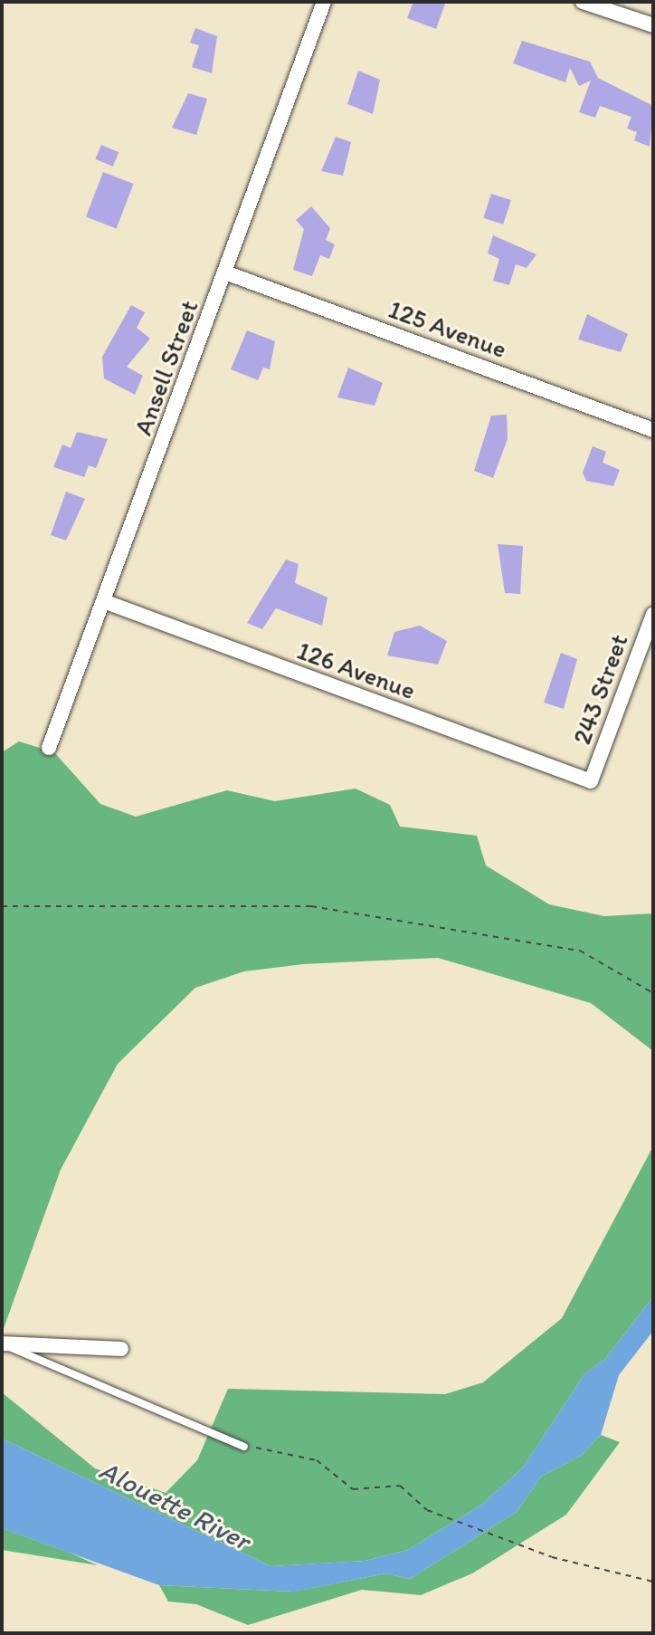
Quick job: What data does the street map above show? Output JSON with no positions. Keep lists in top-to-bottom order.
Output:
{
  "streets": {
    "street": [
      "125 Avenue",
      "Ansell Street",
      "126 Avenue",
      "243 Street"
    ]
  },
  "crossings": [
    ["125 Avenue", "Ansell Street"],
    ["Ansell Street", "126 Avenue"],
    ["126 Avenue", "243 Street"]
  ],
  "water": ["Alouette River"]
}
